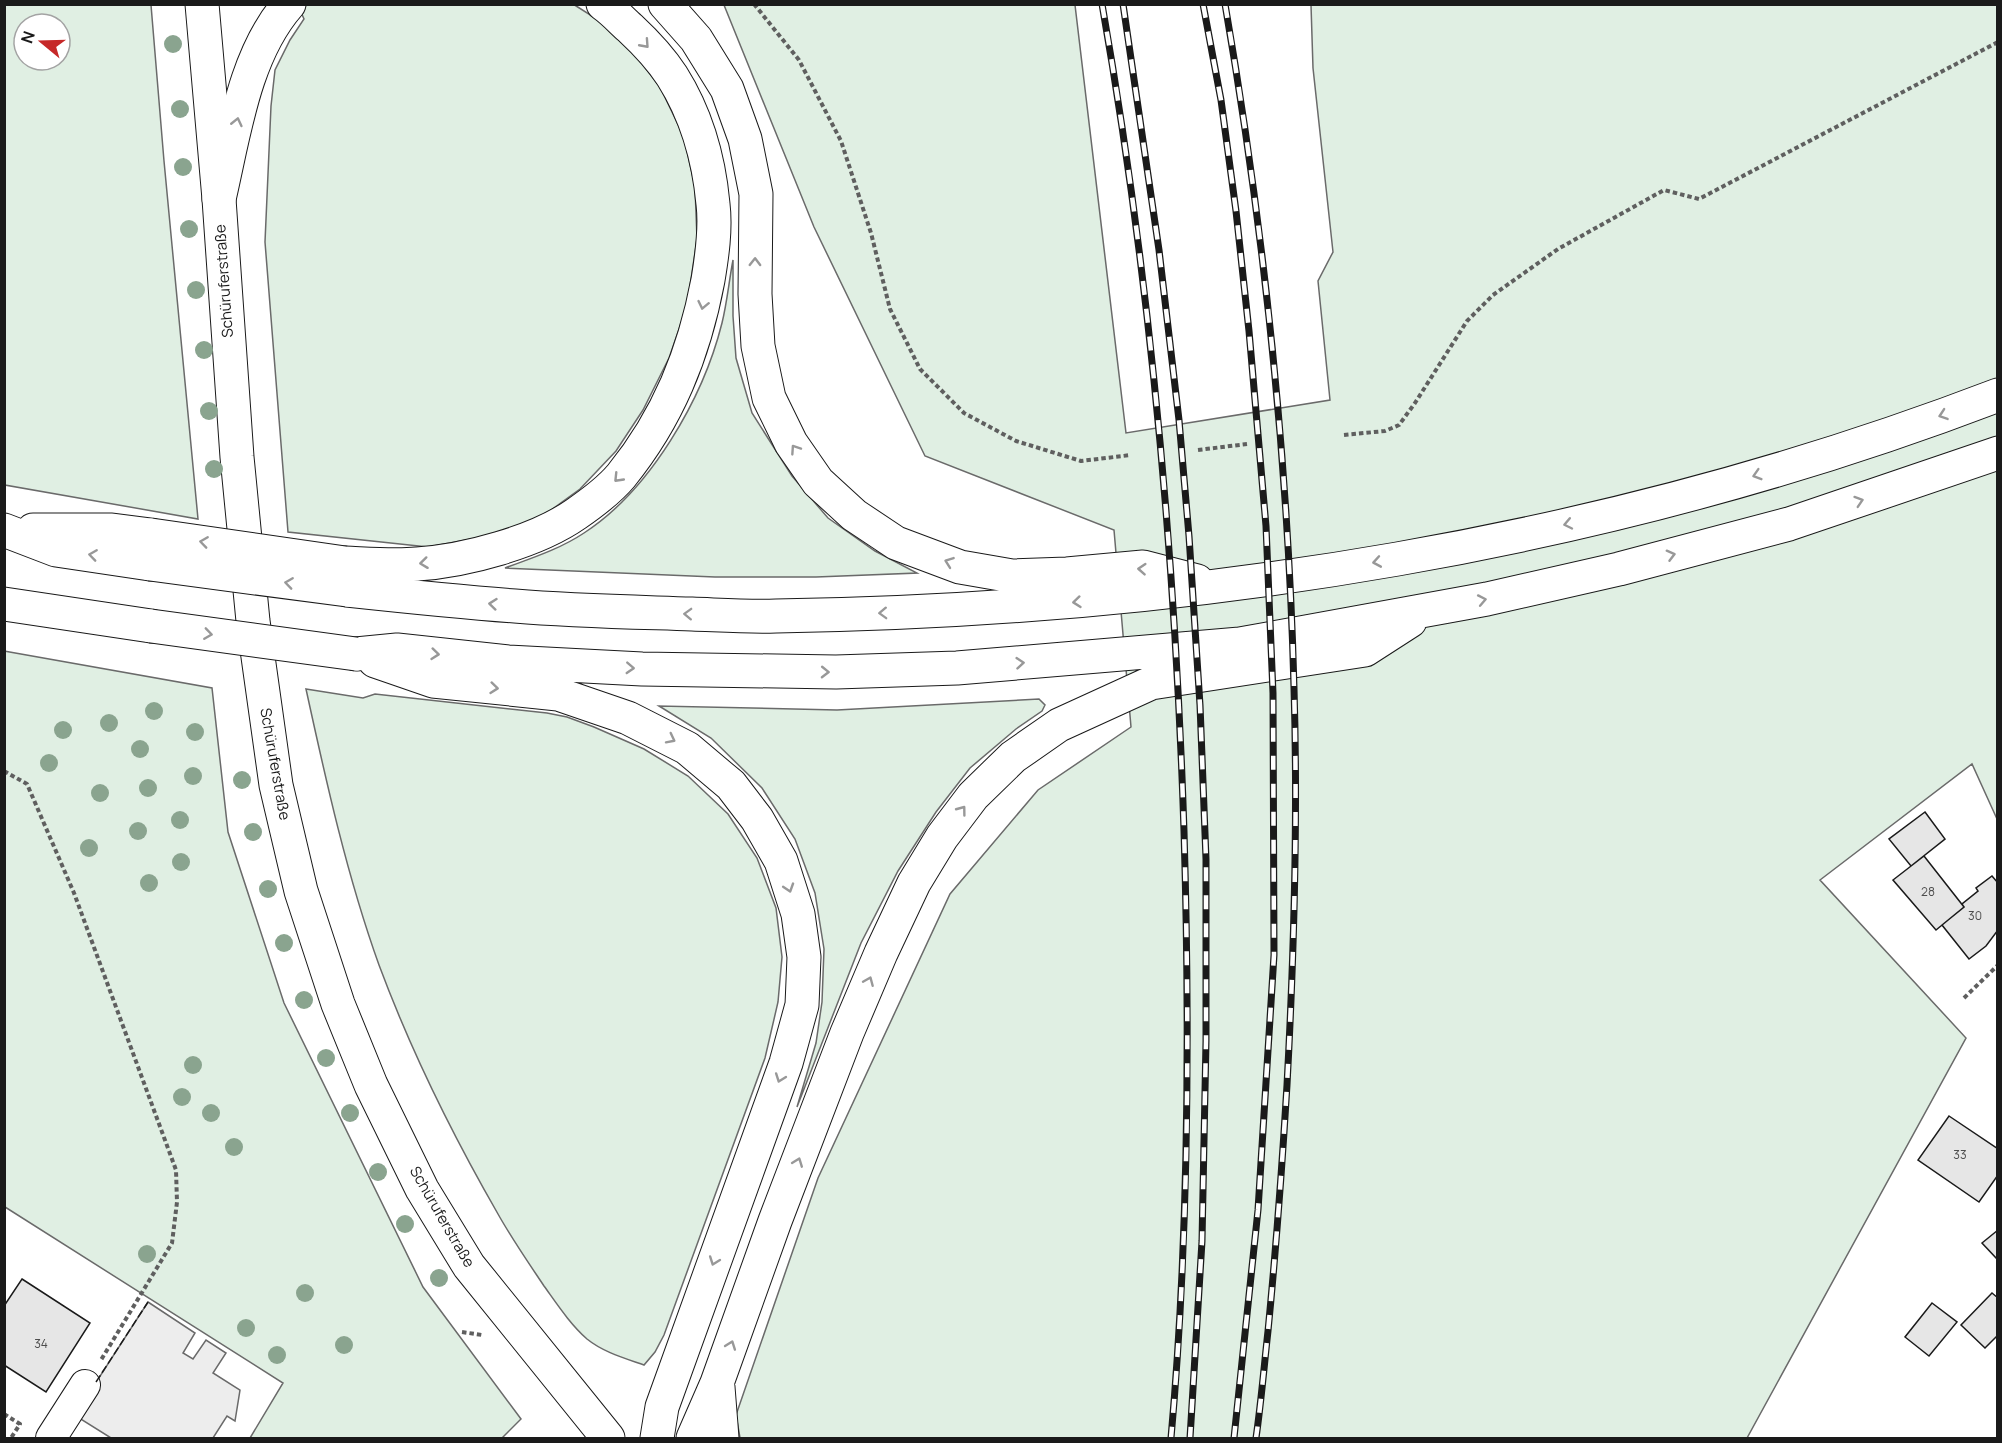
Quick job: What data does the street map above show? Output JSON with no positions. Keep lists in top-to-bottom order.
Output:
{
  "streets": {
    "main road": ["Schüruferstraße"]
  },
  "house_numbers": [
    "28",
    "30",
    "33",
    "34"
  ],
  "north": "left"
}
